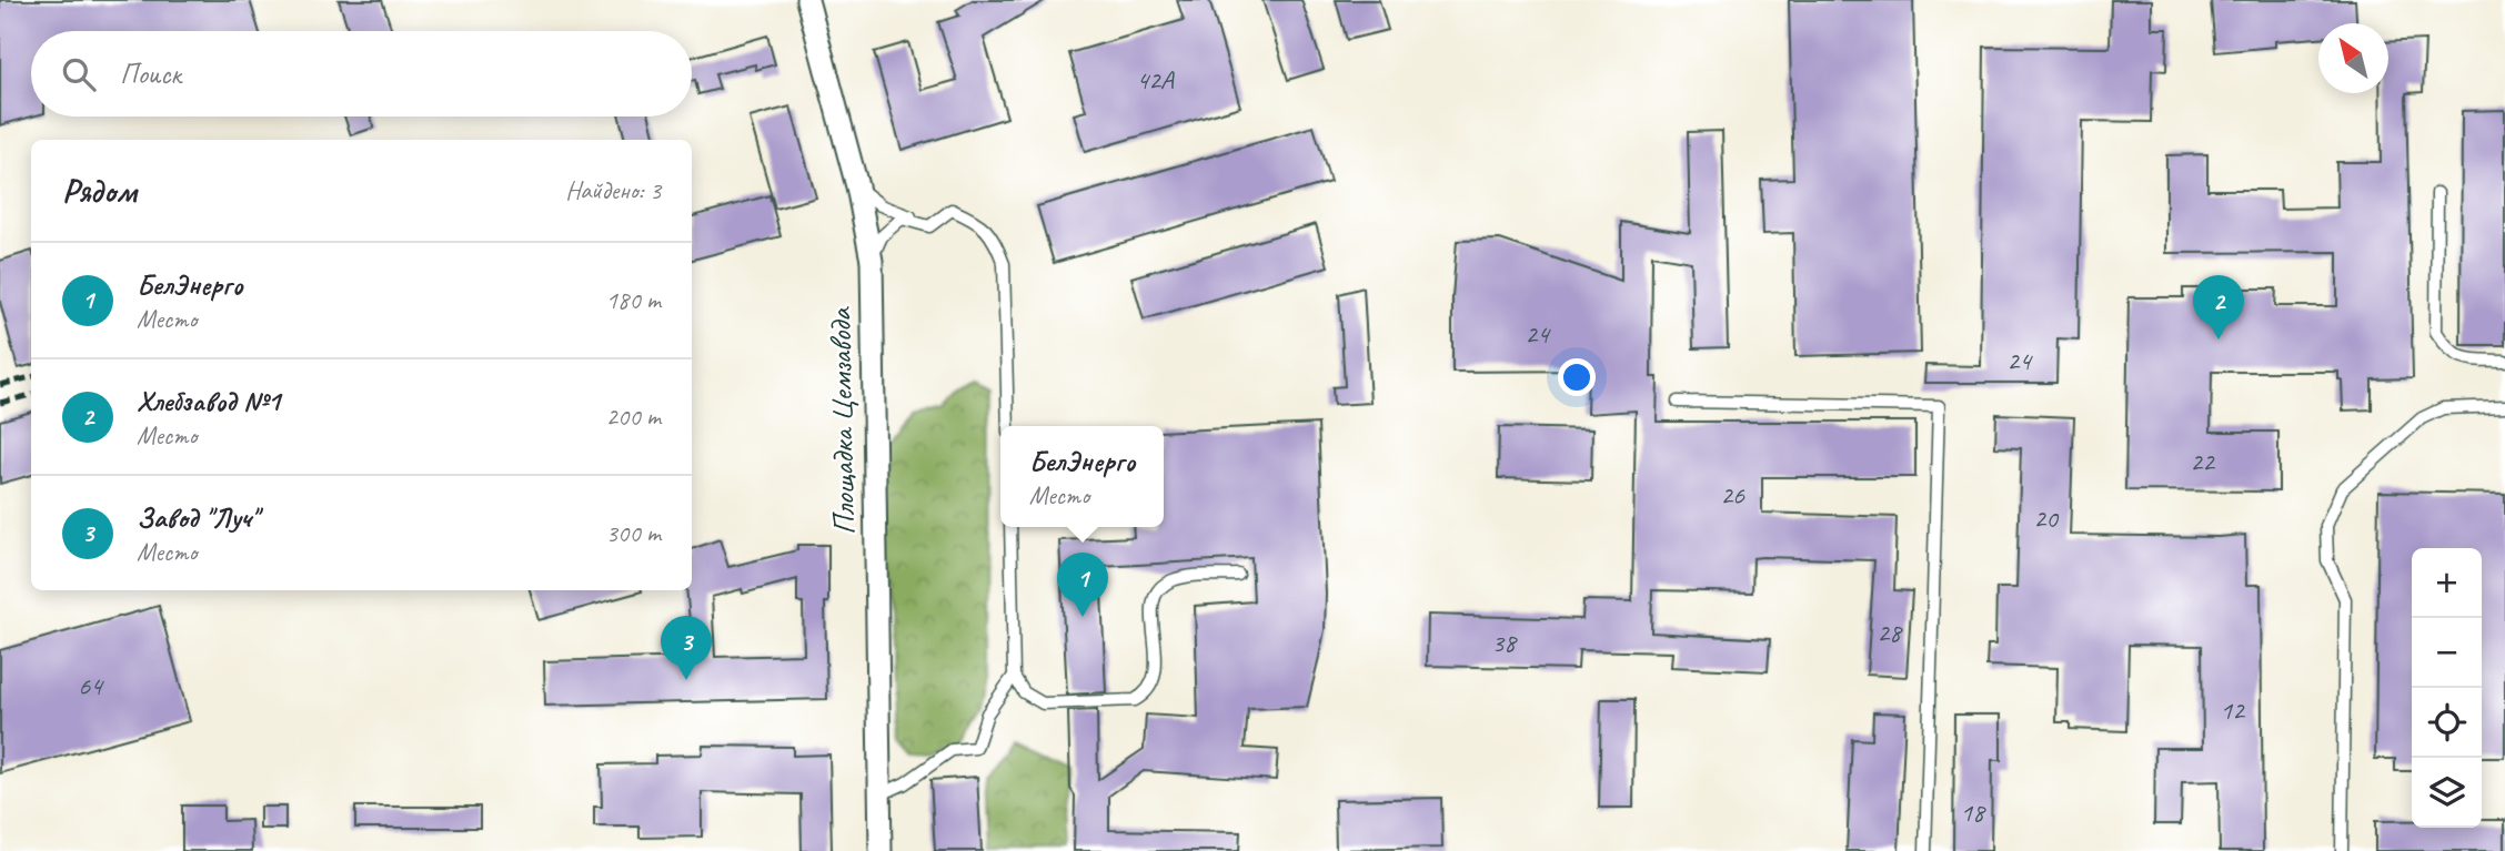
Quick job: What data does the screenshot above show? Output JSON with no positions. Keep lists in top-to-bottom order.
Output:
{
  "streets": {
    "street": ["Площадка Цемзавода"]
  },
  "house_numbers": [
    "42А",
    "24",
    "24",
    "22",
    "26",
    "20",
    "28",
    "38",
    "64",
    "12",
    "18"
  ],
  "north": "top left",
  "page": {
    "search": "Поиск",
    "heading": ["Рядом", "Найдено: 3"],
    "list": [
      {
        "mark": "1",
        "name": "БелЭнерго",
        "note": "Место",
        "value": "180 m"
      },
      {
        "mark": "2",
        "name": "Хлебзавод №1",
        "note": "Место",
        "value": "200 m"
      },
      {
        "mark": "3",
        "name": "Завод \"Луч\"",
        "note": "Место",
        "value": "300 m"
      }
    ],
    "pins": ["2", "1", "3"],
    "popup": ["БелЭнерго", "Место"],
    "map_buttons": ["+", "−"]
  }
}
